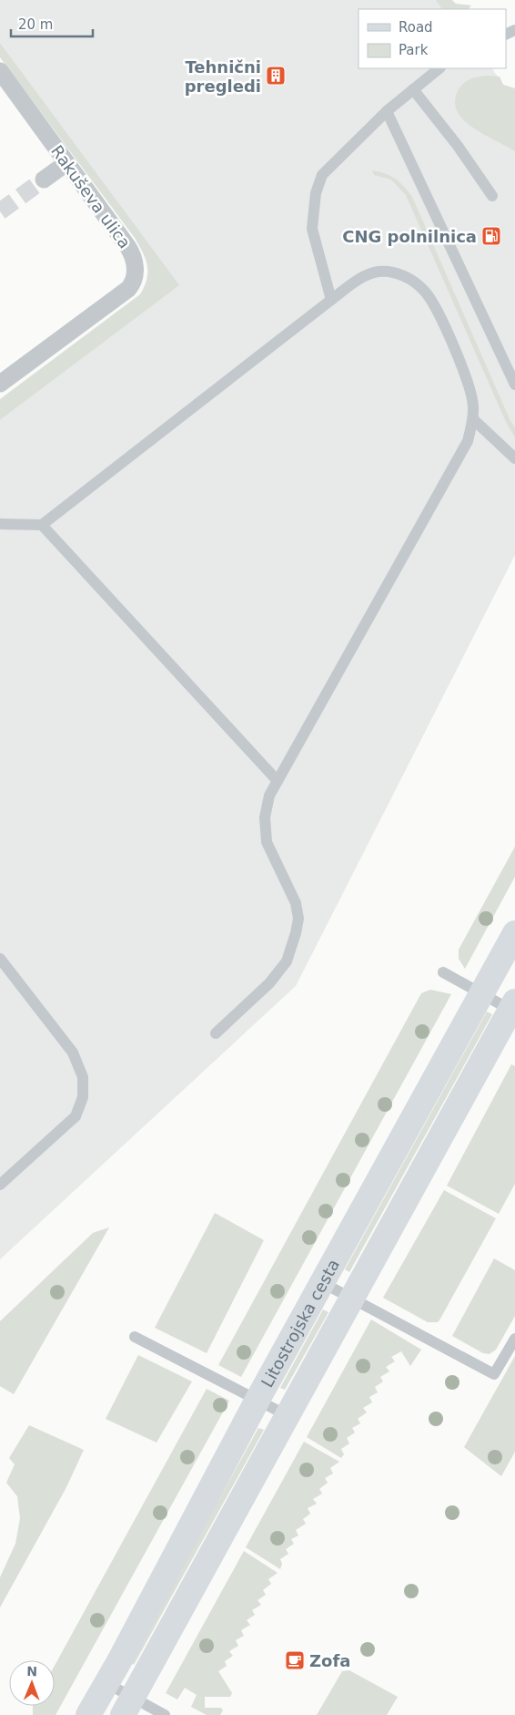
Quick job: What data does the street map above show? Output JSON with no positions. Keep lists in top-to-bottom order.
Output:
{
  "streets": {
    "main road": ["Litostrojska cesta"],
    "street": ["Rakuševa ulica"]
  },
  "places": {
    "building": ["Tehnični pregledi"],
    "fuel station": ["CNG polnilnica"],
    "cafe": ["Zofa"]
  },
  "legend": ["Road", "Park"],
  "scale_bar": "20 m",
  "north": "top"
}
